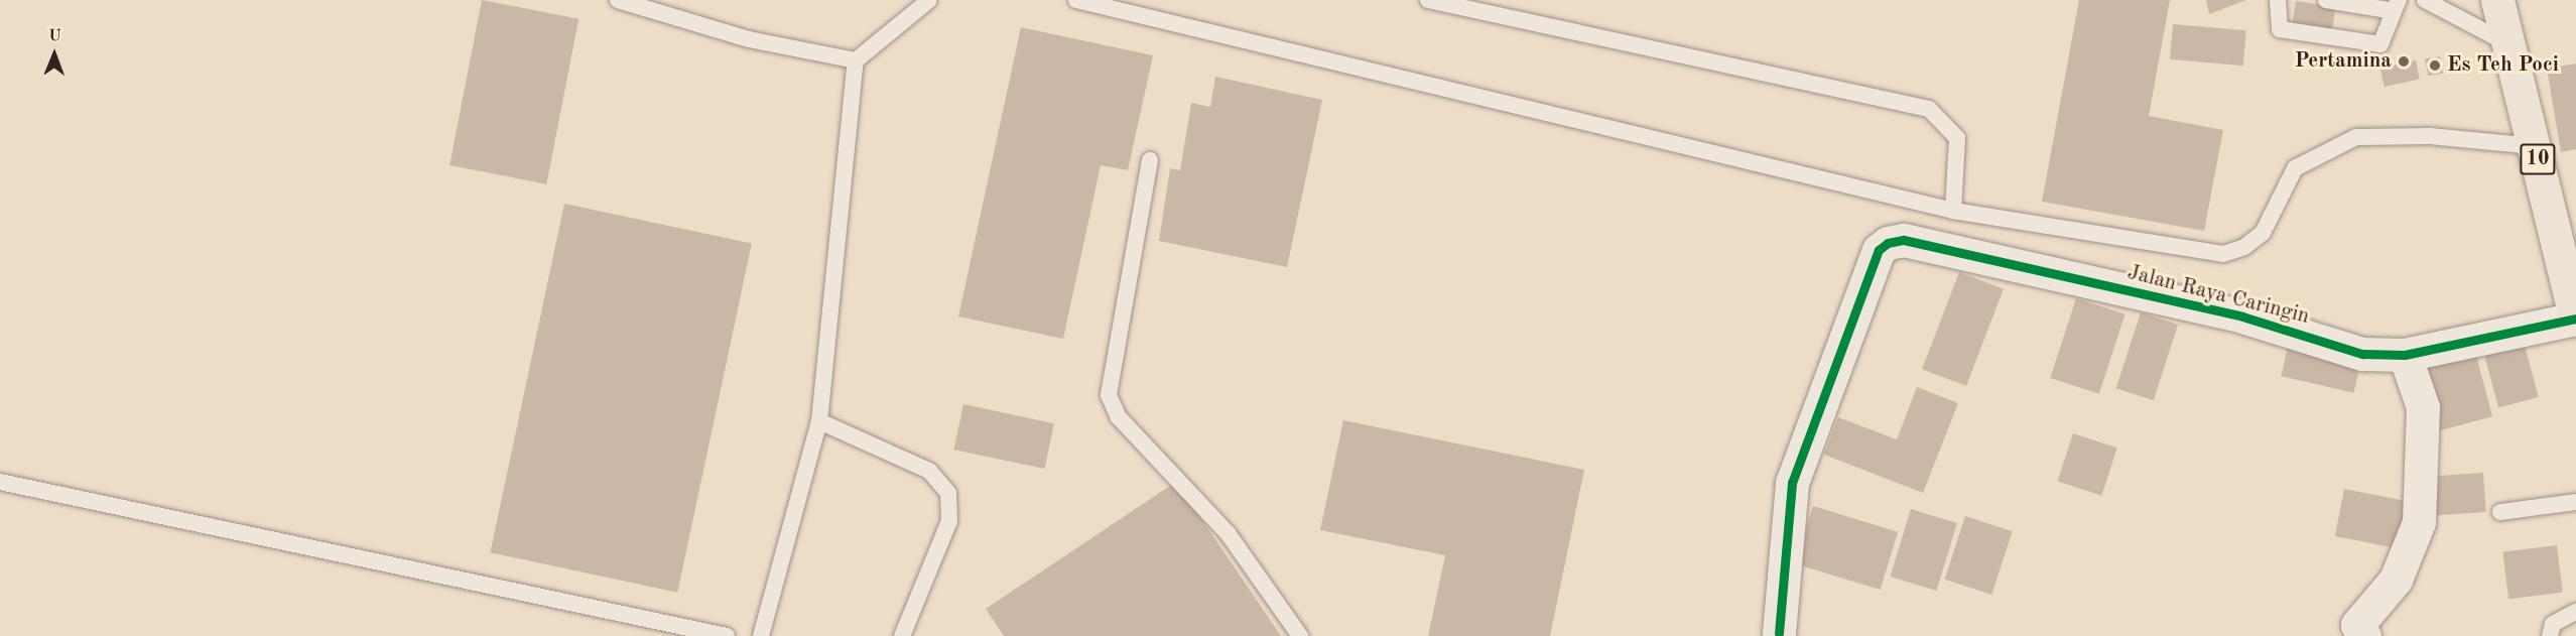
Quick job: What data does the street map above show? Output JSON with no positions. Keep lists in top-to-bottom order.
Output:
{
  "streets": {
    "highway": ["10", "Jalan Raya Caringin"]
  },
  "places": ["Pertamina", "Es Teh Poci"],
  "north": "top"
}
